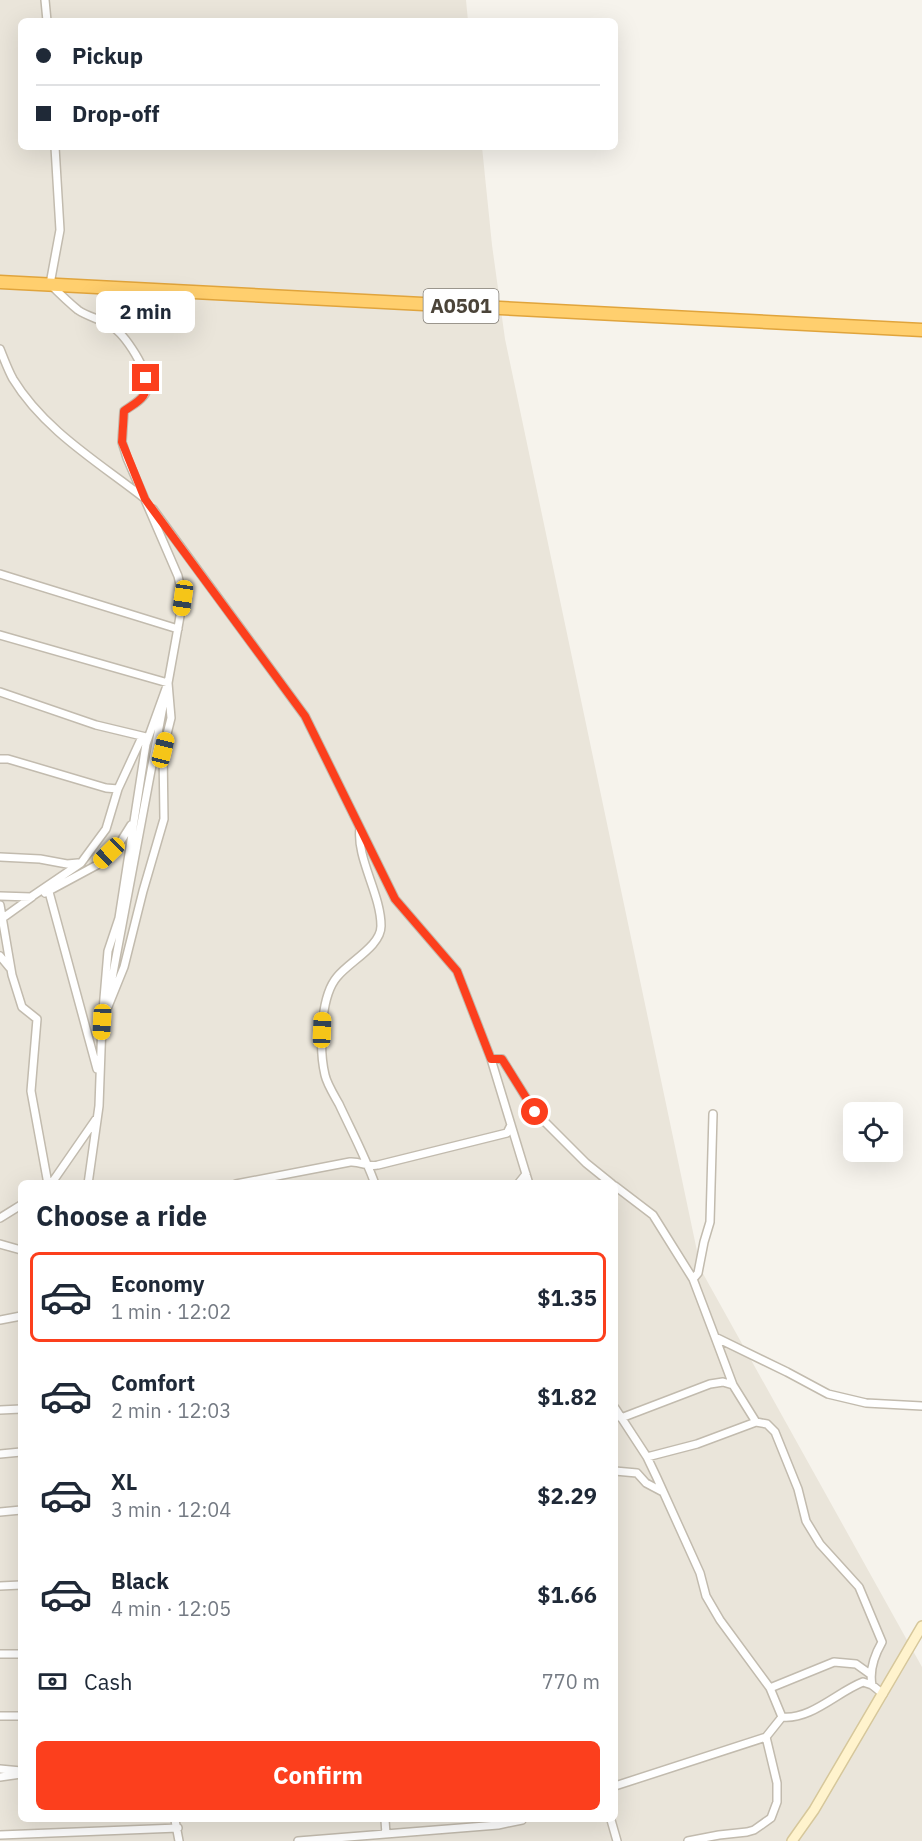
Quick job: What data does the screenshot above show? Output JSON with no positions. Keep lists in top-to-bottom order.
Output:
{
  "streets": {
    "highway": ["A0501"]
  },
  "page": {
    "banner": ["Pickup", "Drop-off"],
    "bubble": "2 min",
    "heading": "Choose a ride",
    "list": [
      {
        "name": "Economy",
        "note": "1 min · 12:02",
        "value": "$1.35"
      },
      {
        "name": "Comfort",
        "note": "2 min · 12:03",
        "value": "$1.82"
      },
      {
        "name": "XL",
        "note": "3 min · 12:04",
        "value": "$2.29"
      },
      {
        "name": "Black",
        "note": "4 min · 12:05",
        "value": "$1.66"
      }
    ],
    "pay": ["Cash", "770 m"],
    "buttons": "Confirm"
  }
}
